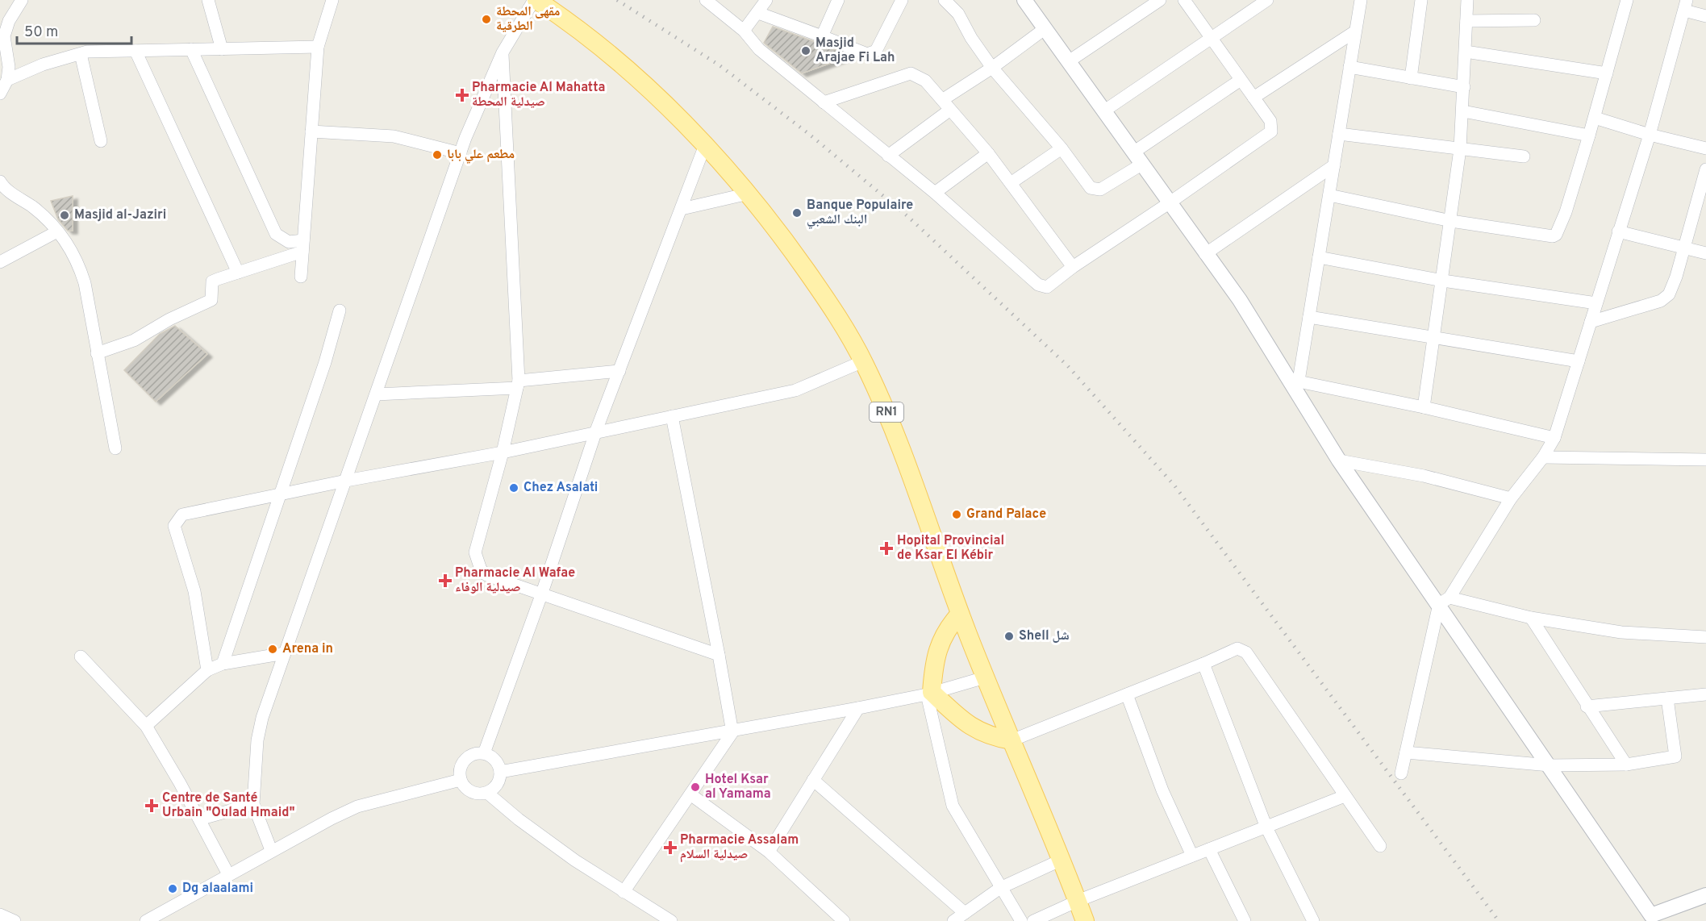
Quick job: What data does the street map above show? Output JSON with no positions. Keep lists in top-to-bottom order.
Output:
{
  "streets": {
    "main road": ["RN1"]
  },
  "places": {
    "other": [
      "مقهى المحطة الطرقية",
      "Masjid Arajae Fi Lah",
      "مطعم علي بابا",
      "Banque Populaire البنك الشعبي",
      "Masjid al-Jaziri",
      "Chez Asalati",
      "Grand Palace",
      "Shell شل",
      "Arena in",
      "Hotel Ksar al Yamama",
      "Dg alaalami"
    ],
    "health": [
      "Pharmacie Al Mahatta صيدلية المحطة",
      "Hopital Provincial de Ksar El Kébir",
      "Pharmacie Al Wafae صيدلية الوفاء",
      "Centre de Santé Urbain \"Oulad Hmaid\"",
      "Pharmacie Assalam صيدلية السلام"
    ]
  },
  "scale_bar": "50 m"
}
